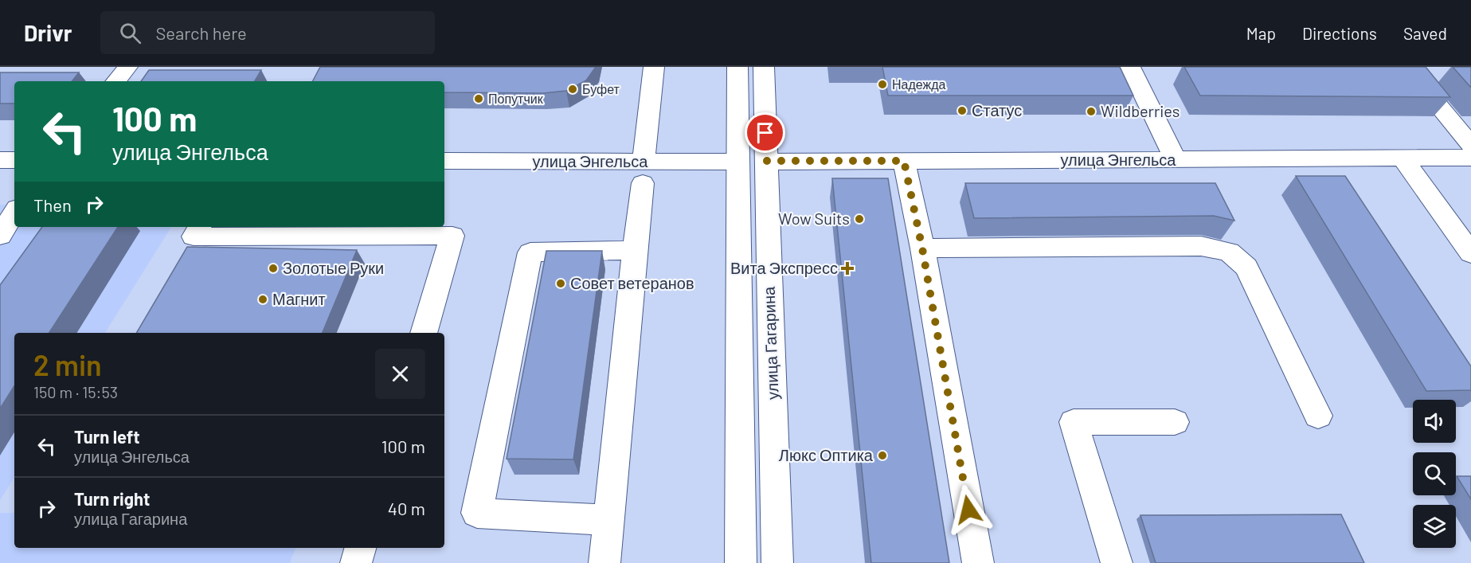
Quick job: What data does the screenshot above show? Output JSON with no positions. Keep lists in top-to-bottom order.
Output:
{
  "streets": {
    "main road": ["улица Энгельса", "улица Гагарина"]
  },
  "crossings": [
    ["улица Энгельса", "улица Гагарина"]
  ],
  "places": {
    "other": [
      "Надежда",
      "Буфет",
      "Попутчик",
      "Статус",
      "Wildberries",
      "Wow Suits",
      "Золотые Руки",
      "Совет ветеранов",
      "Магнит",
      "Люкс Оптика"
    ],
    "health": ["Вита Экспресс"]
  },
  "page": {
    "header": "Drivr",
    "search": "Search here",
    "nav": ["Map", "Directions", "Saved"],
    "turn": ["100 m", "улица Энгельса"],
    "then": "Then",
    "heading": ["2 min", "150 m · 15:53"],
    "list": [
      {
        "name": "Turn left",
        "note": "улица Энгельса",
        "value": "100 m"
      },
      {
        "name": "Turn right",
        "note": "улица Гагарина",
        "value": "40 m"
      }
    ]
  }
}
